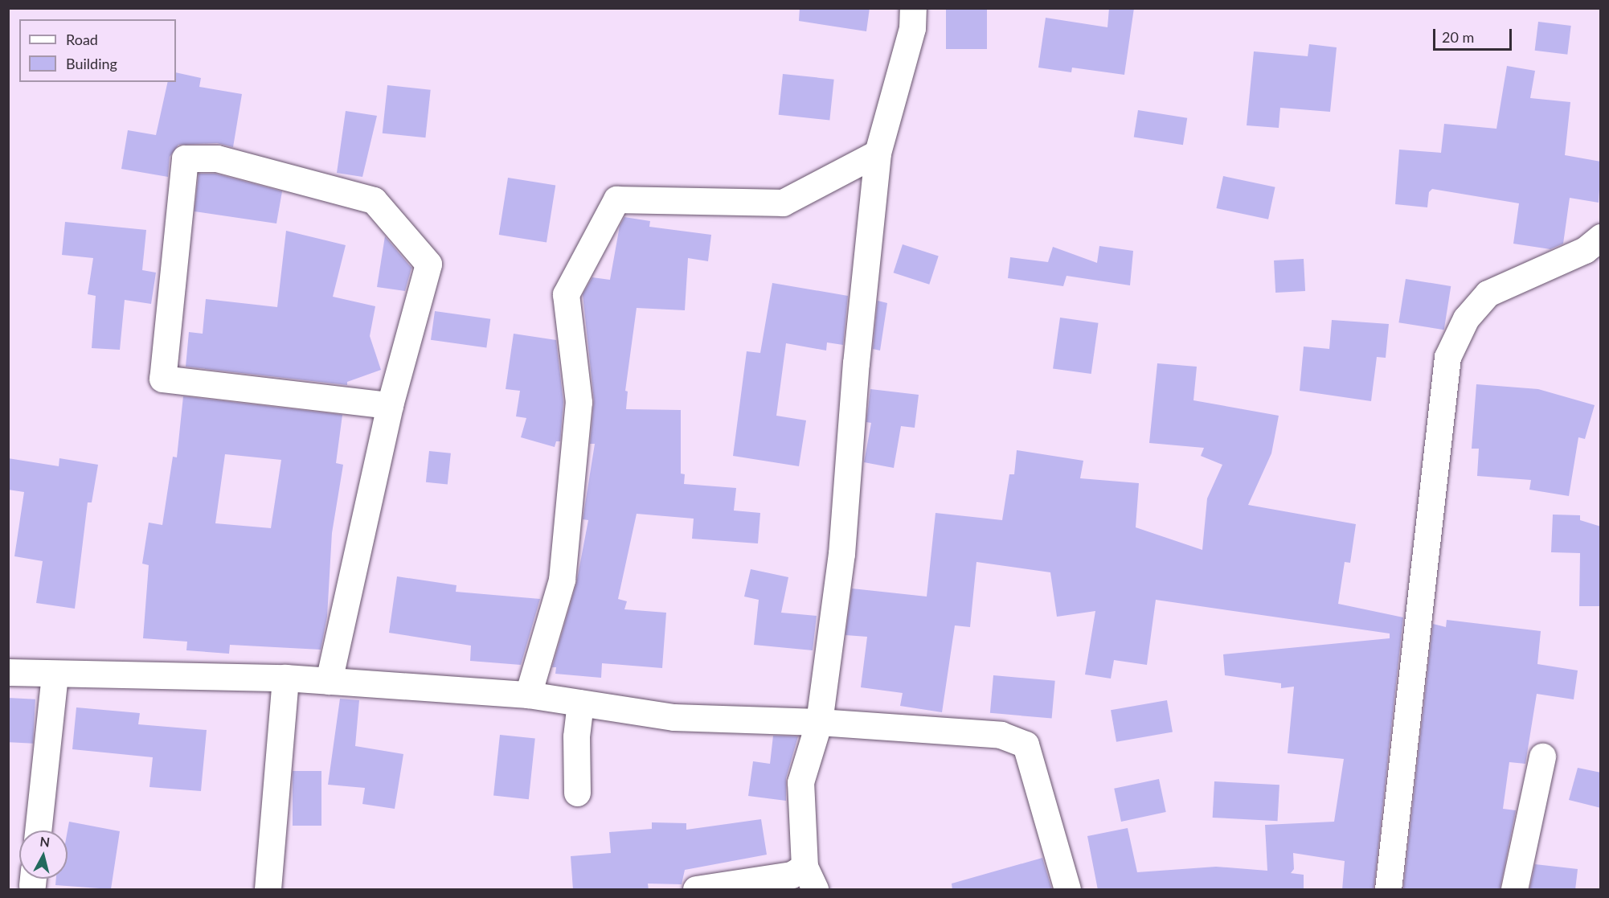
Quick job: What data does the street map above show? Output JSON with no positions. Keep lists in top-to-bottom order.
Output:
{
  "legend": ["Road", "Building"],
  "scale_bar": "20 m",
  "north": "top"
}
